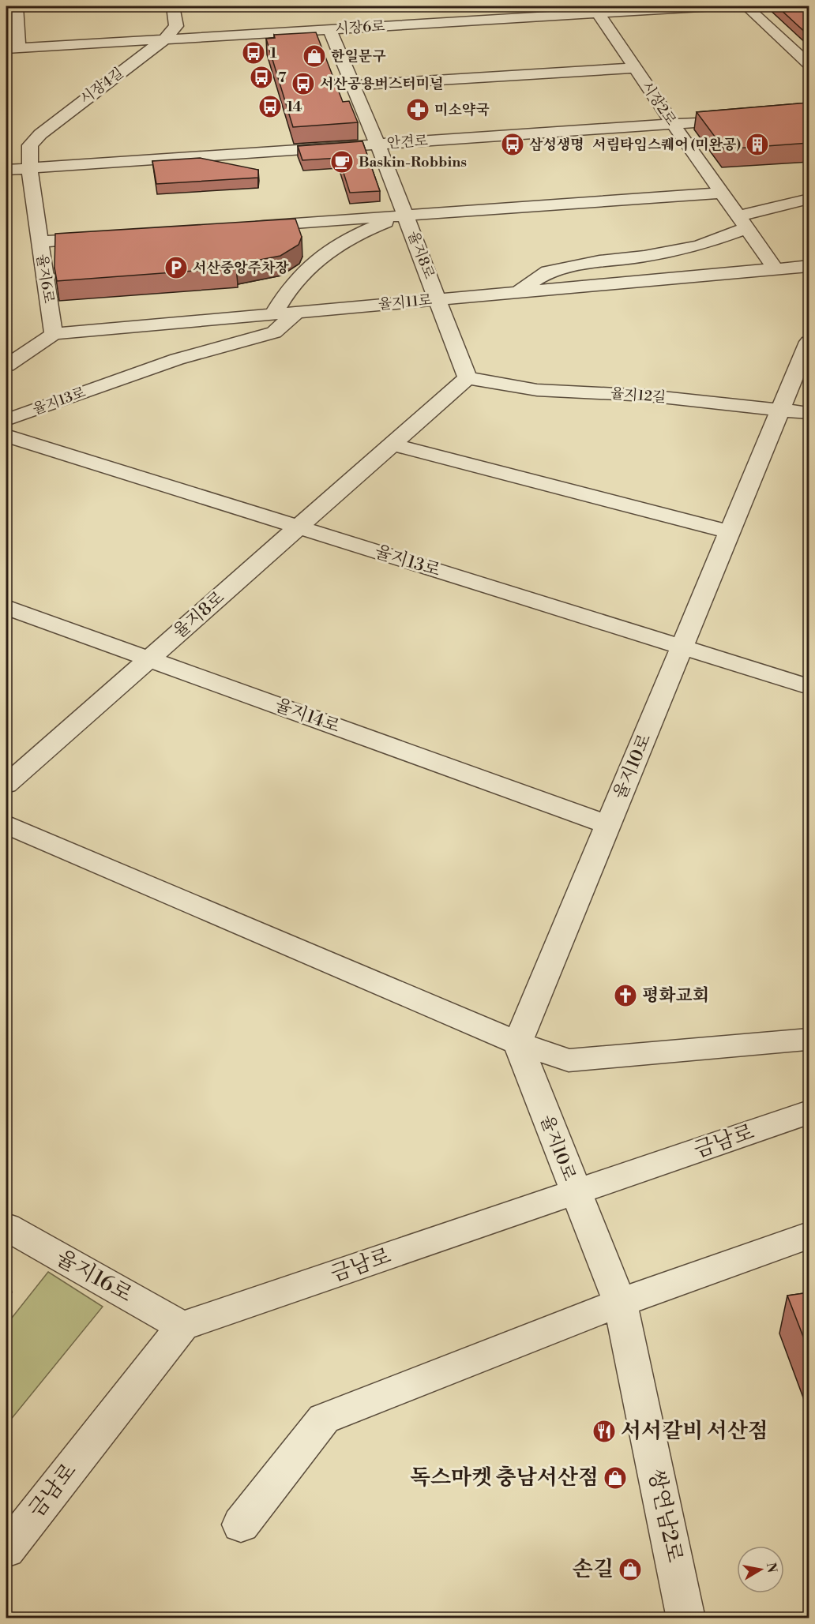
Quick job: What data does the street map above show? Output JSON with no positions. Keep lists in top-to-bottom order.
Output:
{
  "streets": {
    "street": [
      "시장6로",
      "시장4길",
      "시장2로",
      "안견로",
      "율지8로",
      "율지6로",
      "율지11로",
      "율지12길",
      "율지13로",
      "율지14로",
      "율지10로",
      "금남로",
      "율지16로",
      "쌍연남2로"
    ]
  },
  "crossings": [
    ["시장6로", "시장4길"],
    ["시장6로", "시장2로"],
    ["시장6로", "율지8로"],
    ["시장4길", "안견로"],
    ["시장4길", "율지6로"],
    ["시장2로", "안견로"],
    ["시장2로", "율지11로"],
    ["안견로", "율지8로"],
    ["안견로", "율지6로"],
    ["율지8로", "율지11로"],
    ["율지8로", "율지12길"],
    ["율지8로", "율지13로"],
    ["율지8로", "율지14로"],
    ["율지6로", "율지11로"],
    ["율지11로", "율지13로"],
    ["율지12길", "율지10로"],
    ["율지13로", "율지10로"],
    ["율지14로", "율지10로"],
    ["율지10로", "금남로"],
    ["율지10로", "쌍연남2로"],
    ["금남로", "율지16로"],
    ["금남로", "쌍연남2로"]
  ],
  "places": {
    "bus stop": [
      "1",
      "7",
      "서산공용버스터미널",
      "14",
      "삼성생명"
    ],
    "shop": ["한일문구", "독스마켓 충남서산점", "손길"],
    "pharmacy": ["미소약국"],
    "building": ["서림타임스퀘어 (미완공)"],
    "cafe": ["Baskin-Robbins"],
    "parking": ["서산중앙주차장"],
    "church": ["평화교회"],
    "restaurant": ["서서갈비 서산점"]
  },
  "north": "right"
}
